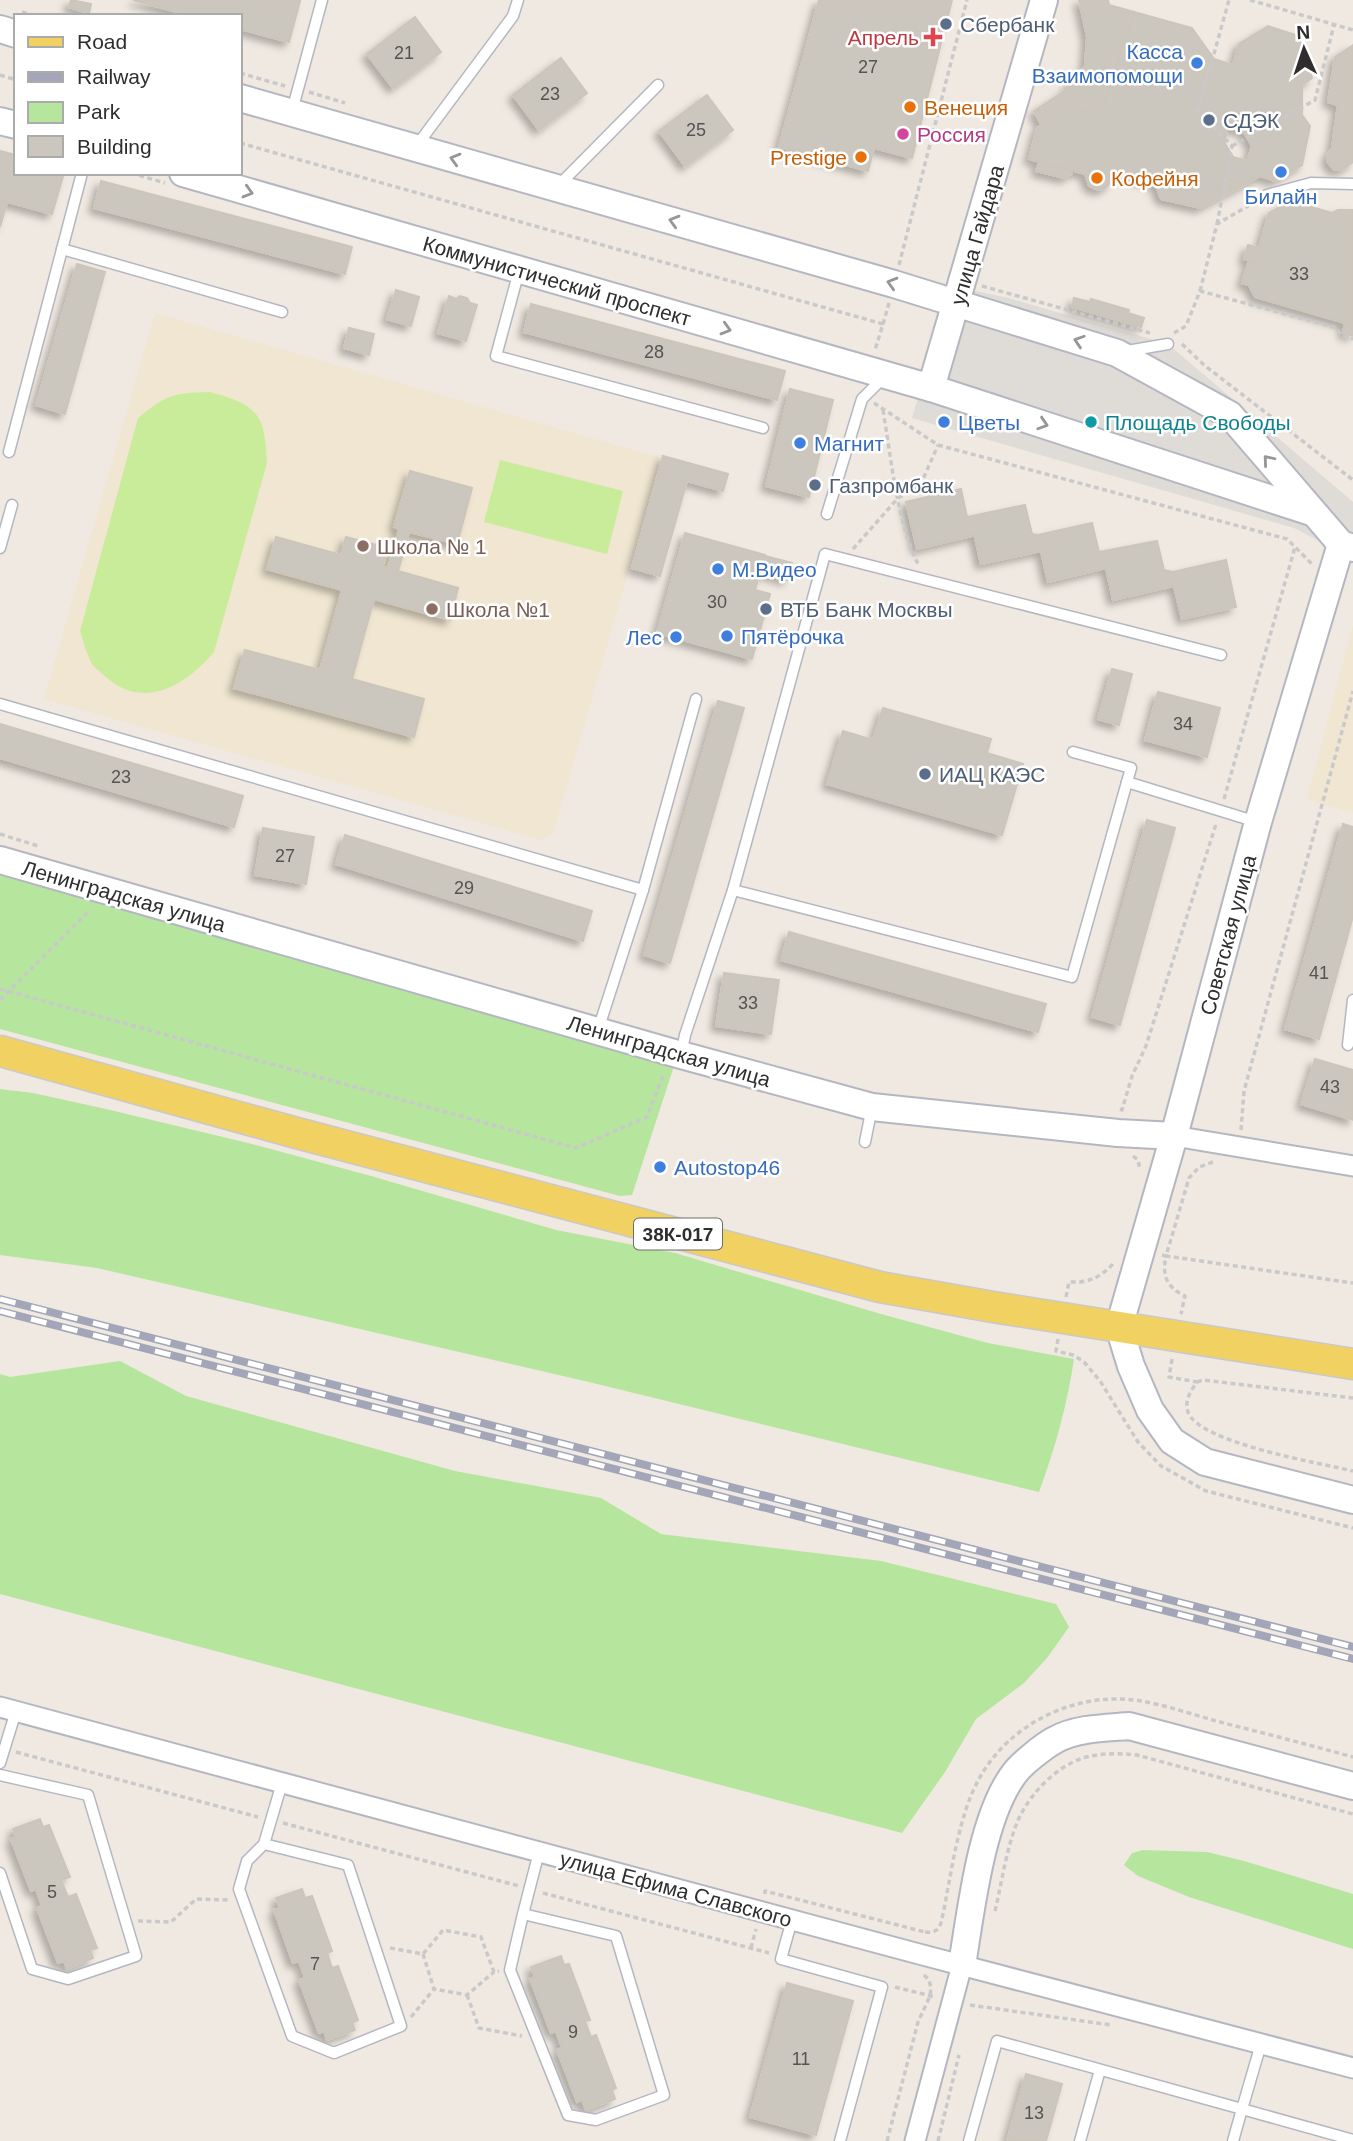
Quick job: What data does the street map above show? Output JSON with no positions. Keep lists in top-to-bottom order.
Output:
{
  "streets": {
    "main road": ["38К-017"],
    "street": [
      "улица Гайдара",
      "Коммунистический проспект",
      "Ленинградская улица",
      "Советская улица",
      "улица Ефима Славского"
    ]
  },
  "crossings": [
    ["улица Гайдара", "Коммунистический проспект"],
    ["Ленинградская улица", "Советская улица"],
    ["Советская улица", "38К-017"]
  ],
  "places": {
    "other": [
      "Сбербанк",
      "Касса Взаимопомощи",
      "Венеция",
      "СДЭК",
      "Россия",
      "Prestige",
      "Билайн",
      "Кофейня",
      "Цветы",
      "Площадь Свободы",
      "Магнит",
      "Газпромбанк",
      "Школа № 1",
      "М.Видео",
      "Школа №1",
      "ВТБ Банк Москвы",
      "Пятёрочка",
      "Лес",
      "ИАЦ КАЭС",
      "Autostop46"
    ],
    "health": ["Апрель"]
  },
  "house_numbers": [
    "21",
    "27",
    "23",
    "25",
    "33",
    "28",
    "30",
    "34",
    "23",
    "27",
    "29",
    "41",
    "33",
    "43",
    "5",
    "7",
    "9",
    "11",
    "13"
  ],
  "legend": [
    "Road",
    "Railway",
    "Park",
    "Building"
  ],
  "north": "top"
}
